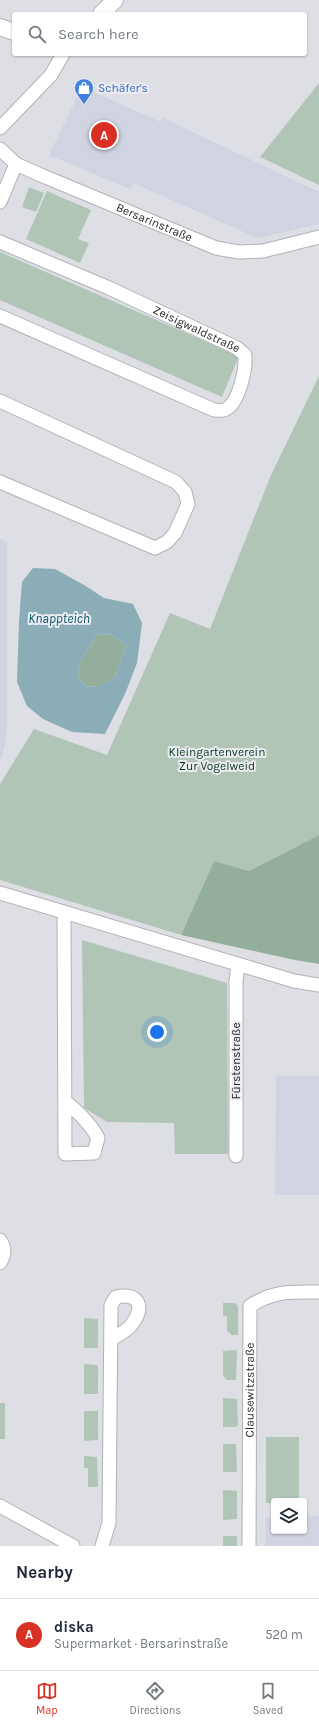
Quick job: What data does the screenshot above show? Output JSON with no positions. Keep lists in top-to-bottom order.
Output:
{
  "streets": {
    "street": [
      "Bersarinstraße",
      "Zeisigwaldstraße",
      "Fürstenstraße",
      "Clausewitzstraße"
    ]
  },
  "water": ["Knappteich"],
  "parks": ["Kleingartenverein Zur Vogelweid"],
  "places": {
    "shop": ["Schäfer's"]
  },
  "page": {
    "search": "Search here",
    "pins": "A",
    "heading": "Nearby",
    "list": [
      {
        "mark": "A",
        "name": "diska",
        "note": "Supermarket · Bersarinstraße",
        "value": "520 m"
      }
    ],
    "nav": ["Map", "Directions", "Saved"]
  }
}
